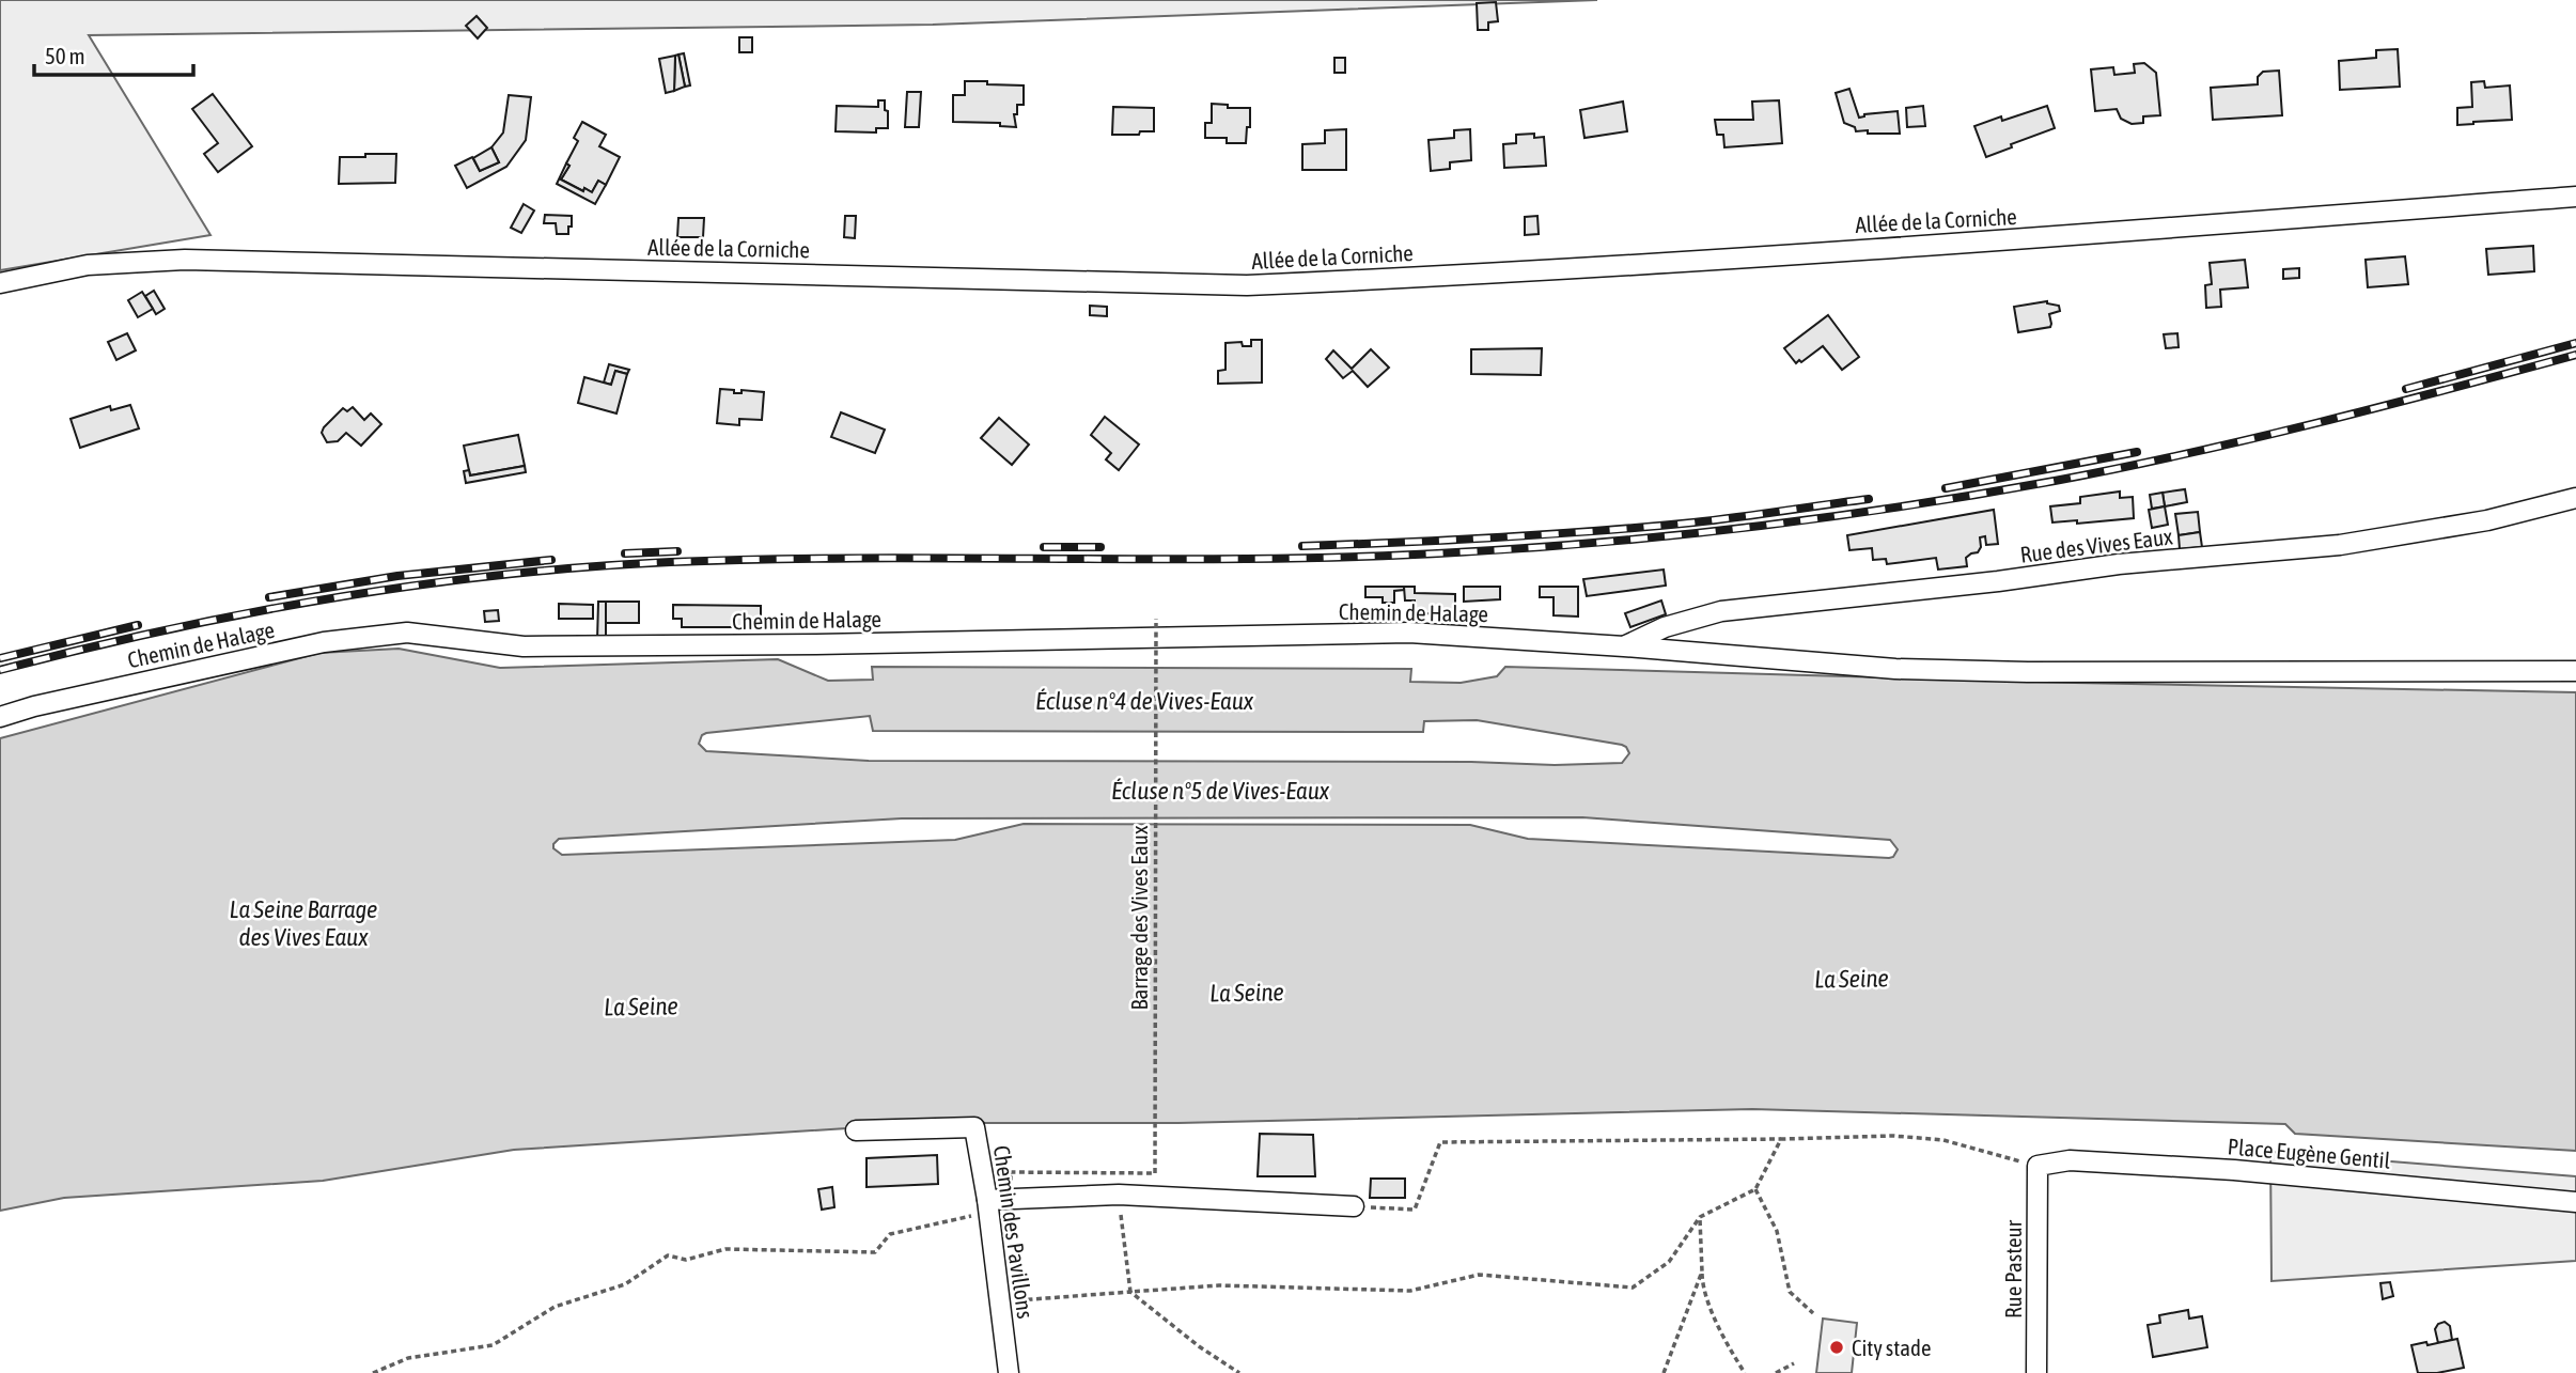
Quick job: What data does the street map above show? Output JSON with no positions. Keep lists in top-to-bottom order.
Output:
{
  "streets": {
    "street": [
      "Allée de la Corniche",
      "Rue des Vives Eaux",
      "Chemin de Halage",
      "Place Eugène Gentil",
      "Chemin des Pavillons",
      "Rue Pasteur"
    ],
    "path": ["Barrage des Vives Eaux"]
  },
  "crossings": [
    ["Rue des Vives Eaux", "Chemin de Halage"],
    ["Place Eugène Gentil", "Rue Pasteur"]
  ],
  "water": [
    "Écluse n°4 de Vives-Eaux",
    "Écluse n°5 de Vives-Eaux",
    "La Seine Barrage des Vives Eaux",
    "La Seine"
  ],
  "places": ["City stade"],
  "scale_bar": "50 m"
}
